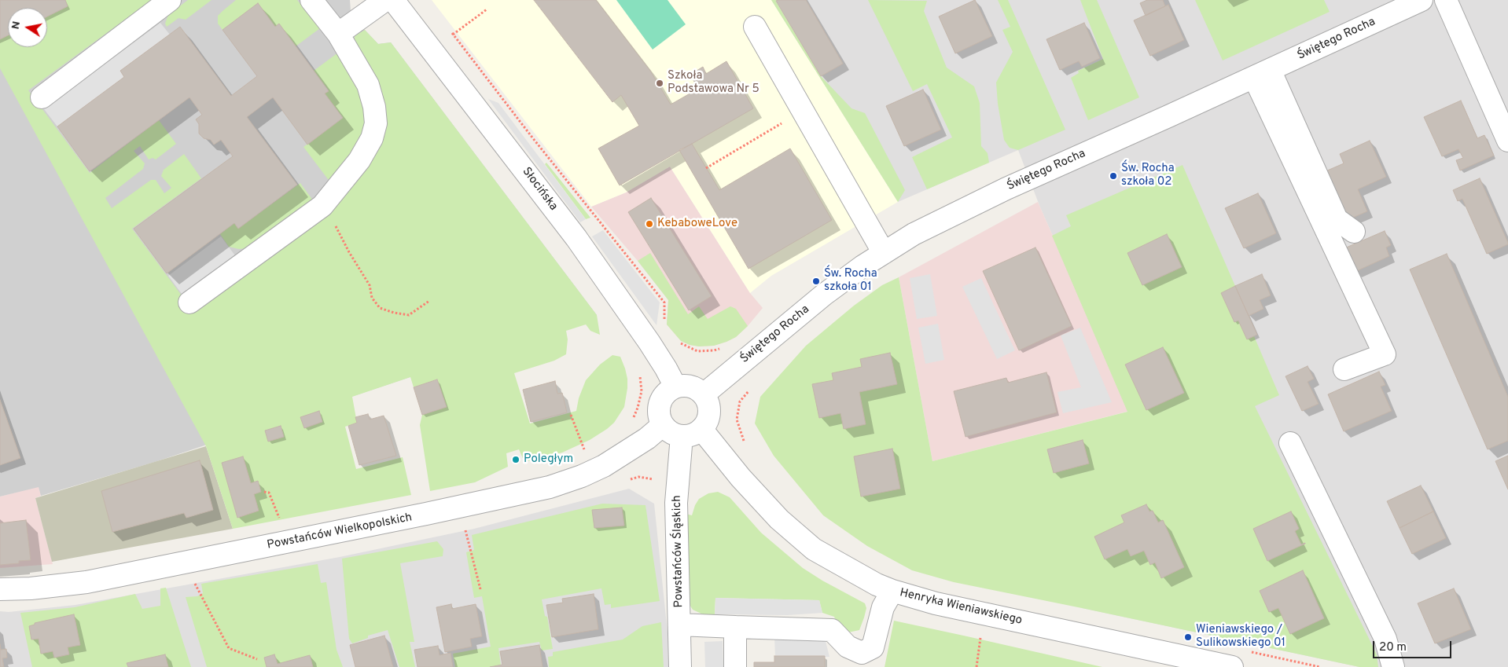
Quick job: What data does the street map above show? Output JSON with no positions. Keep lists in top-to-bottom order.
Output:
{
  "streets": {
    "street": [
      "Świętego Rocha",
      "Słocińska",
      "Powstańców Wielkopolskich",
      "Powstańców Śląskich",
      "Henryka Wieniawskiego"
    ]
  },
  "crossings": [
    ["Świętego Rocha", "Słocińska"],
    ["Świętego Rocha", "Powstańców Wielkopolskich"],
    ["Świętego Rocha", "Powstańców Śląskich"],
    ["Świętego Rocha", "Henryka Wieniawskiego"],
    ["Słocińska", "Powstańców Wielkopolskich"],
    ["Słocińska", "Powstańców Śląskich"],
    ["Słocińska", "Henryka Wieniawskiego"],
    ["Powstańców Wielkopolskich", "Powstańców Śląskich"],
    ["Powstańców Wielkopolskich", "Henryka Wieniawskiego"],
    ["Powstańców Śląskich", "Henryka Wieniawskiego"]
  ],
  "places": [
    "Szkoła Podstawowa Nr 5",
    "Św. Rocha szkoła 02",
    "KebaboweLove",
    "Św. Rocha szkoła 01",
    "Poległym",
    "Wieniawskiego / Sulikowskiego 01"
  ],
  "scale_bar": "20 m",
  "north": "left"
}
